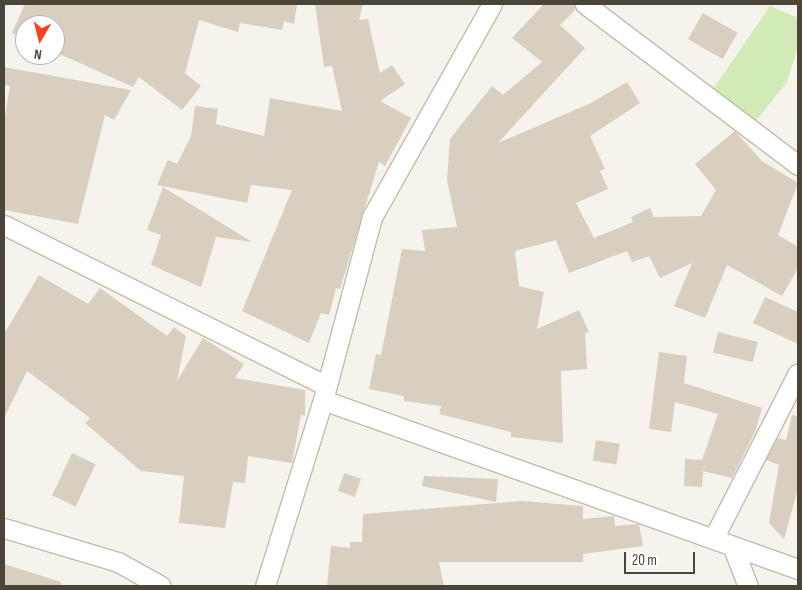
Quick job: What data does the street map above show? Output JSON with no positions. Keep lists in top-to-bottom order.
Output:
{
  "scale_bar": "20 m",
  "north": "bottom"
}
